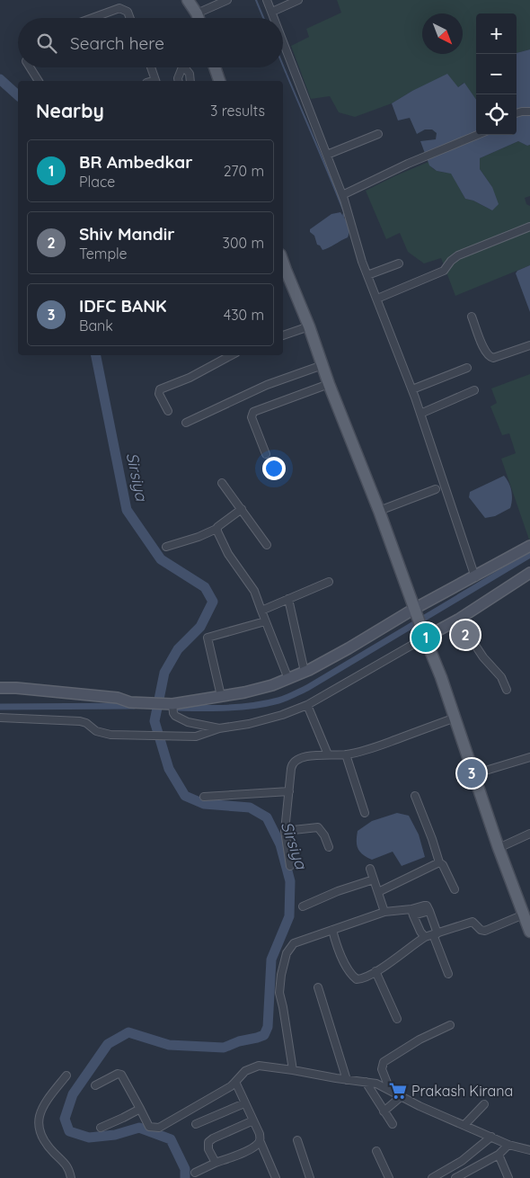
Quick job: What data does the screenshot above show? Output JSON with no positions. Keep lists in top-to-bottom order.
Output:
{
  "water": ["Sirsiya"],
  "places": {
    "supermarket": ["Prakash Kirana"]
  },
  "north": "bottom right",
  "page": {
    "map_buttons": ["+", "−"],
    "search": "Search here",
    "heading": ["Nearby", "3 results"],
    "list": [
      {
        "mark": "1",
        "name": "BR Ambedkar",
        "note": "Place",
        "value": "270 m"
      },
      {
        "mark": "2",
        "name": "Shiv Mandir",
        "note": "Temple",
        "value": "300 m"
      },
      {
        "mark": "3",
        "name": "IDFC BANK",
        "note": "Bank",
        "value": "430 m"
      }
    ],
    "pins": ["2", "1", "3"]
  }
}
